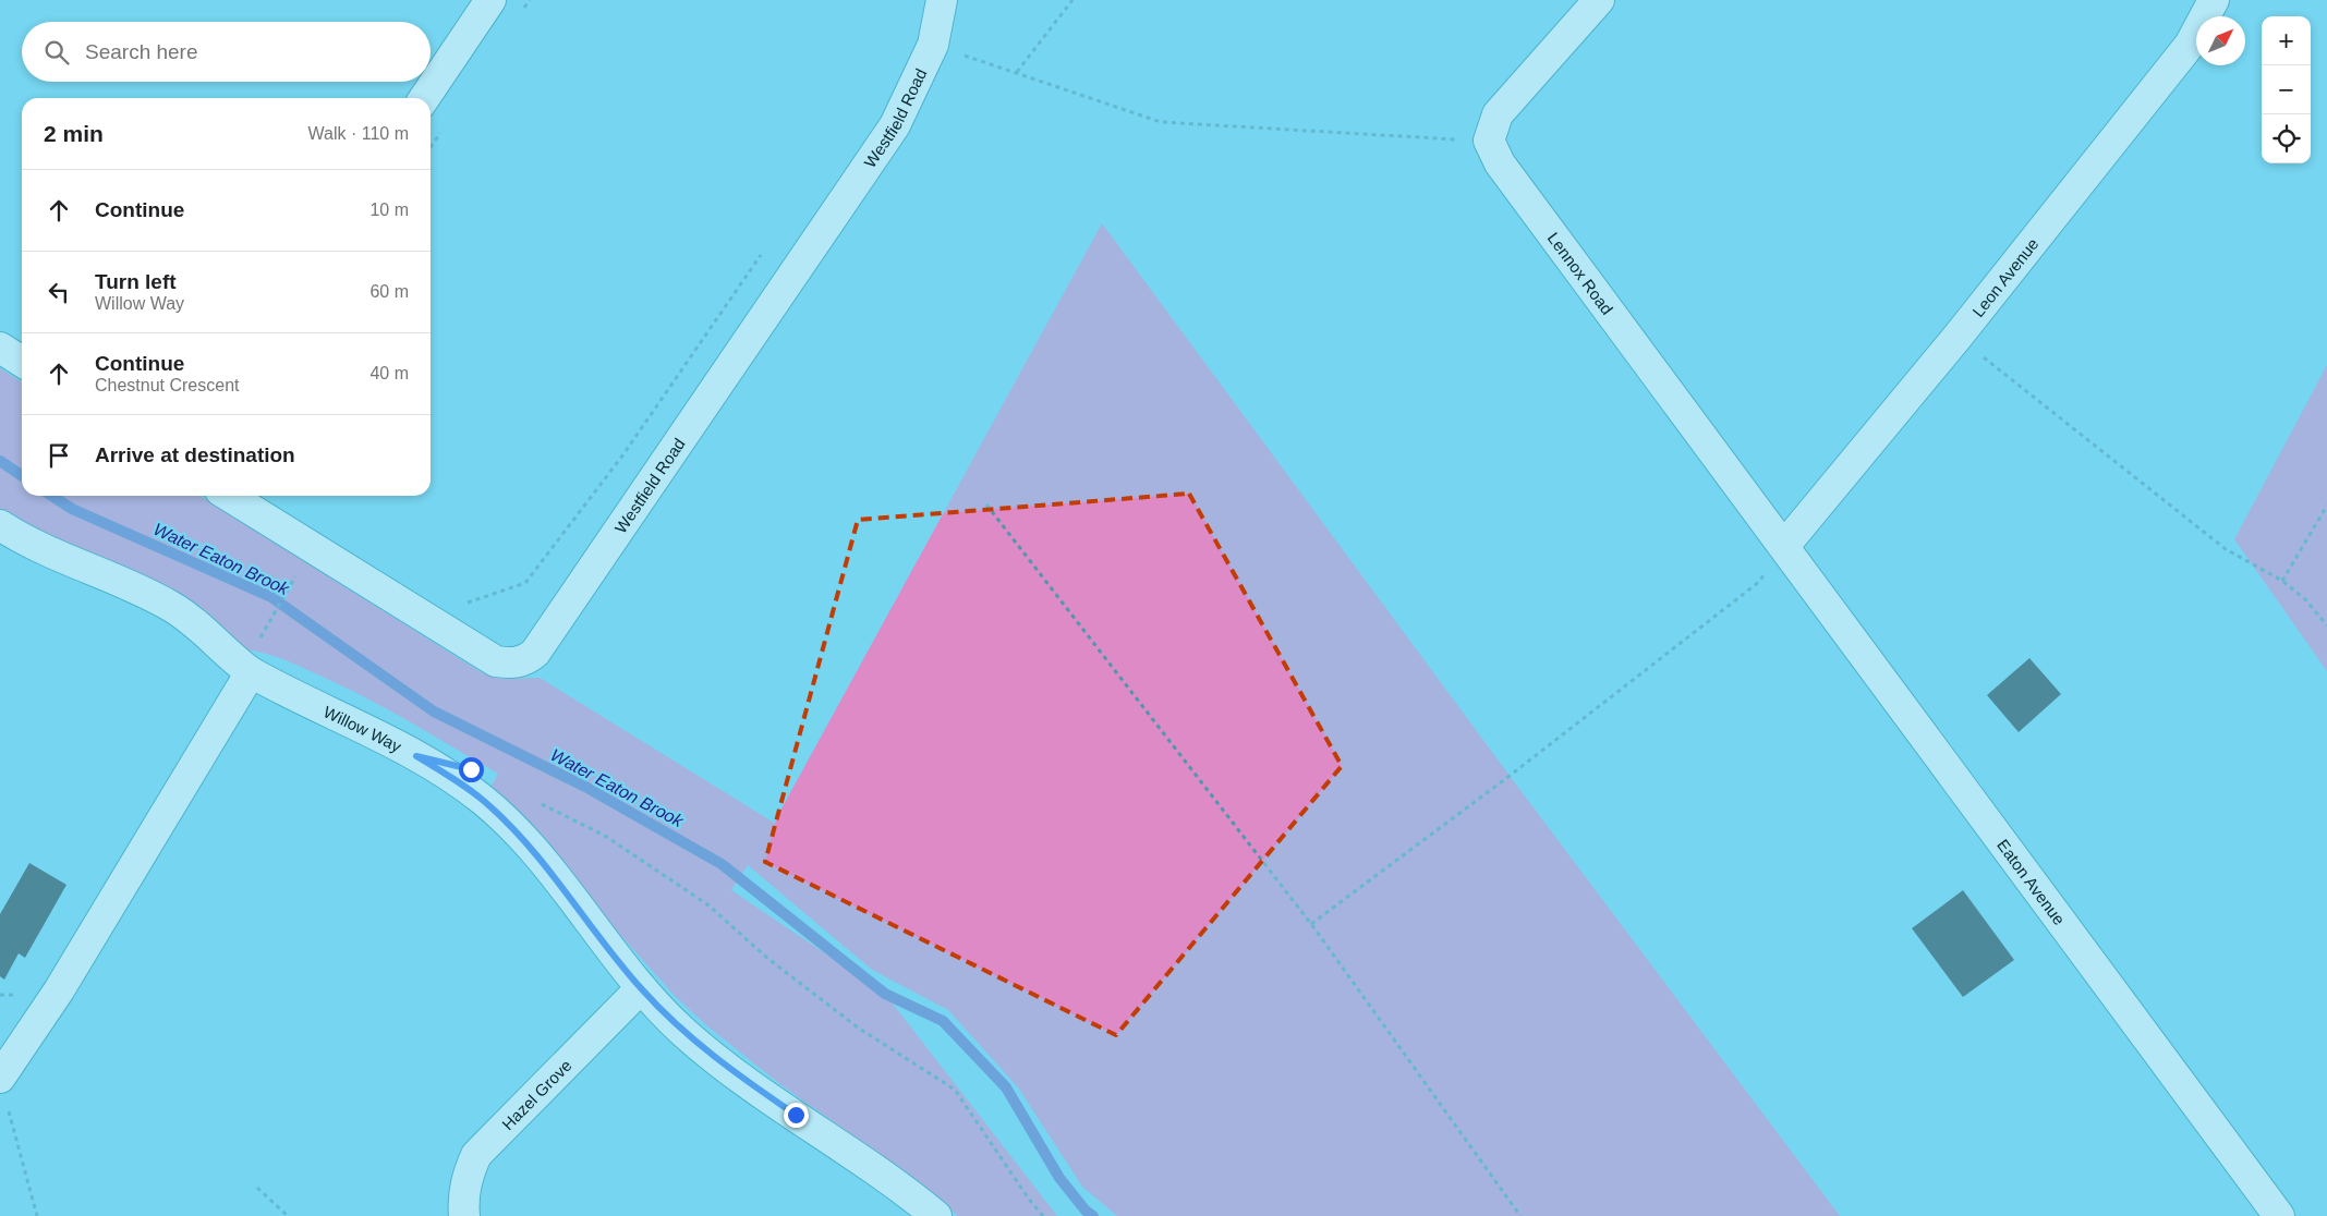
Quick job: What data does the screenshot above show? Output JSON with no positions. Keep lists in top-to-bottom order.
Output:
{
  "streets": {
    "street": [
      "Westfield Road",
      "Lennox Road",
      "Leon Avenue",
      "Willow Way",
      "Eaton Avenue",
      "Hazel Grove"
    ]
  },
  "crossings": [
    ["Lennox Road", "Leon Avenue"],
    ["Lennox Road", "Eaton Avenue"],
    ["Leon Avenue", "Eaton Avenue"],
    ["Willow Way", "Hazel Grove"]
  ],
  "water": ["Water Eaton Brook"],
  "north": "top right",
  "page": {
    "map_buttons": ["+", "−"],
    "search": "Search here",
    "heading": ["2 min", "Walk · 110 m"],
    "list": [
      ["Continue", "10 m"],
      ["Turn left", "Willow Way", "60 m"],
      ["Continue", "Chestnut Crescent", "40 m"],
      "Arrive at destination"
    ]
  }
}
